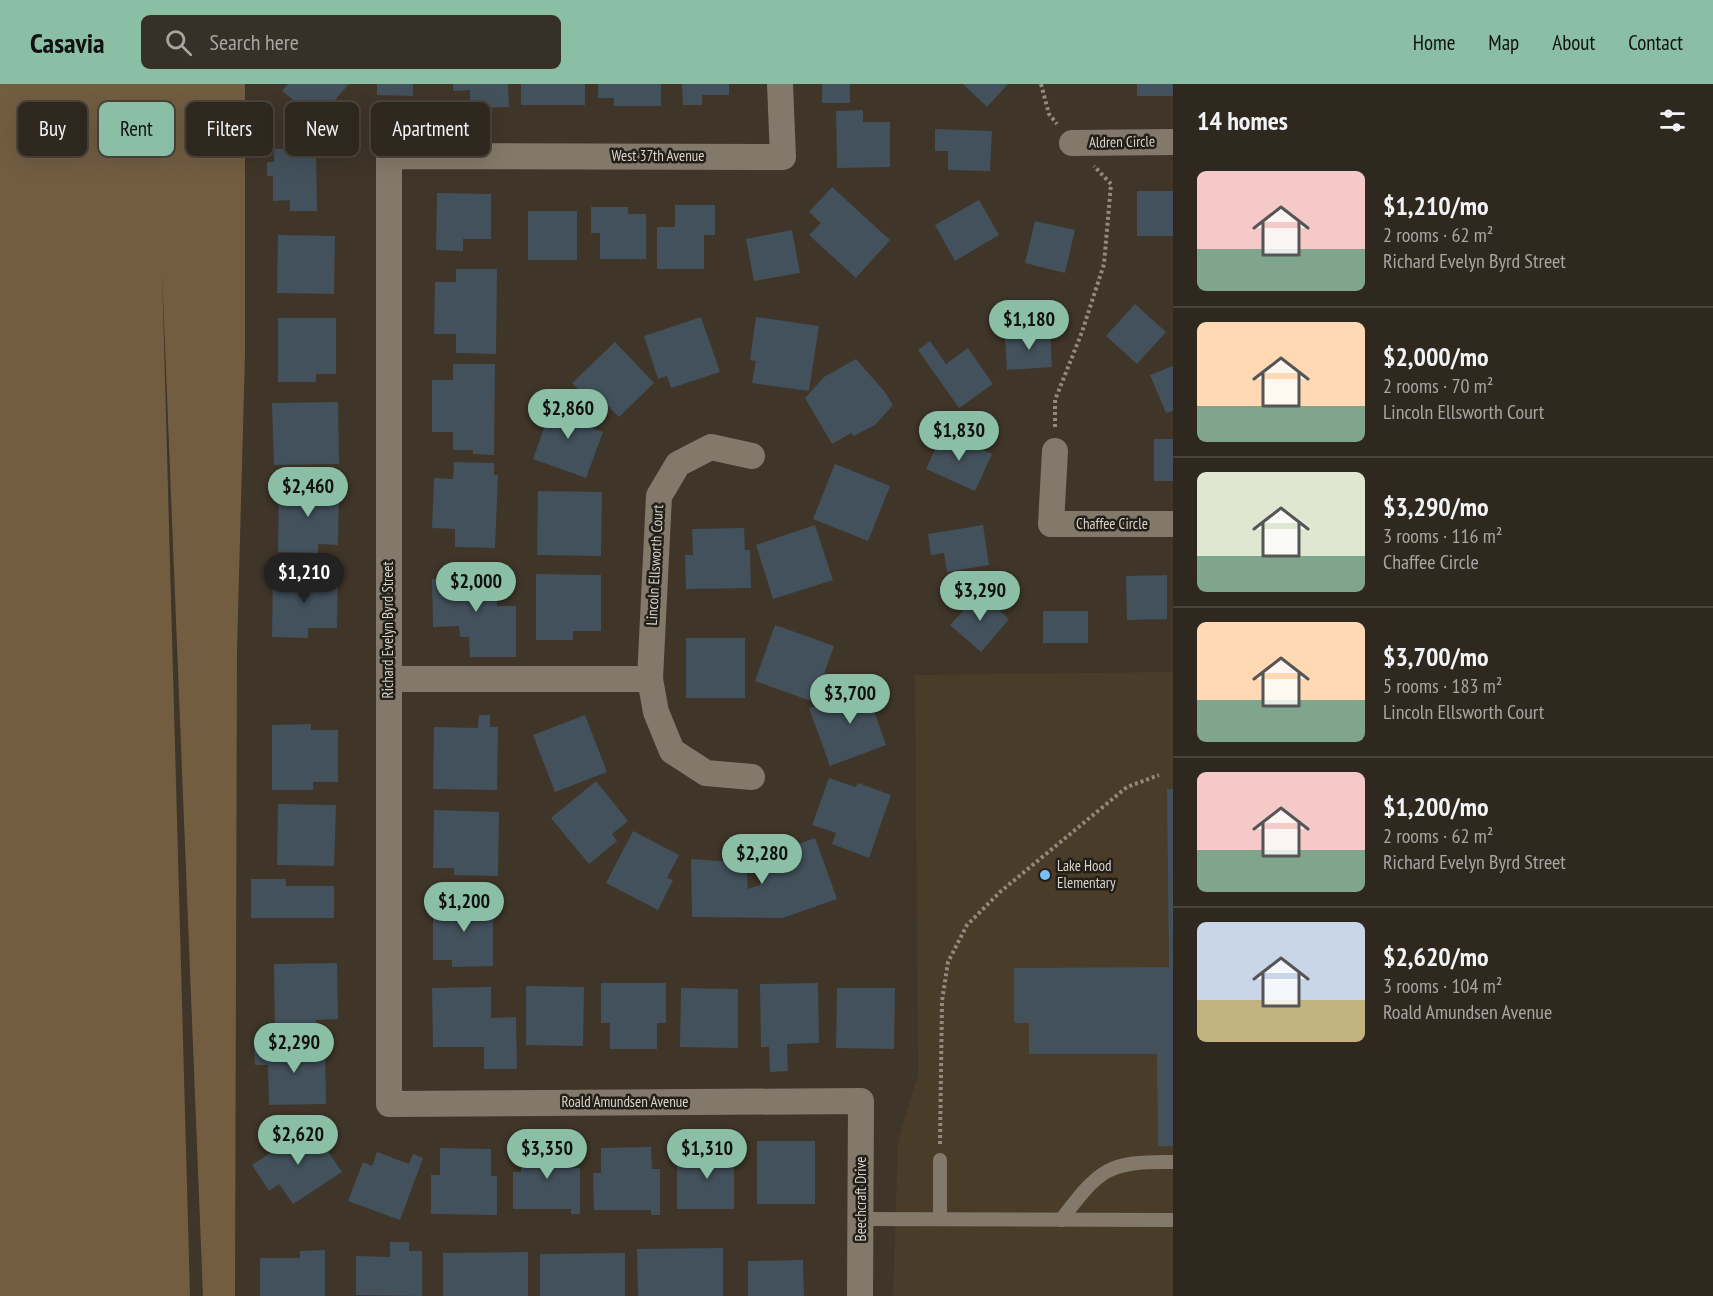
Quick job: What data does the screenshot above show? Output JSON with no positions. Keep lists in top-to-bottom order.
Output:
{
  "streets": {
    "street": [
      "Aldren Circle",
      "West 37th Avenue",
      "Chaffee Circle",
      "Lincoln Ellsworth Court",
      "Richard Evelyn Byrd Street",
      "Roald Amundsen Avenue",
      "Beechcraft Drive"
    ]
  },
  "crossings": [
    ["West 37th Avenue", "Richard Evelyn Byrd Street"],
    ["Richard Evelyn Byrd Street", "Roald Amundsen Avenue"],
    ["Roald Amundsen Avenue", "Beechcraft Drive"]
  ],
  "places": ["Lake Hood Elementary"],
  "page": {
    "header": "Casavia",
    "search": "Search here",
    "nav": [
      "Home",
      "Map",
      "About",
      "Contact"
    ],
    "heading": "14 homes",
    "chip": [
      "Buy",
      "Rent",
      "Filters",
      "New",
      "Apartment"
    ],
    "list": [
      {
        "name": "$1,210/mo",
        "note": "2 rooms · 62 m² · Richard Evelyn Byrd Street"
      },
      {
        "name": "$2,000/mo",
        "note": "2 rooms · 70 m² · Lincoln Ellsworth Court"
      },
      {
        "name": "$3,290/mo",
        "note": "3 rooms · 116 m² · Chaffee Circle"
      },
      {
        "name": "$3,700/mo",
        "note": "5 rooms · 183 m² · Lincoln Ellsworth Court"
      },
      {
        "name": "$1,200/mo",
        "note": "2 rooms · 62 m² · Richard Evelyn Byrd Street"
      },
      {
        "name": "$2,620/mo",
        "note": "3 rooms · 104 m² · Roald Amundsen Avenue"
      }
    ],
    "price": [
      "$1,180",
      "$2,860",
      "$1,830",
      "$2,460",
      "$1,210",
      "$2,000",
      "$3,290",
      "$3,700",
      "$2,280",
      "$1,200",
      "$2,290",
      "$2,620",
      "$3,350",
      "$1,310"
    ]
  }
}
